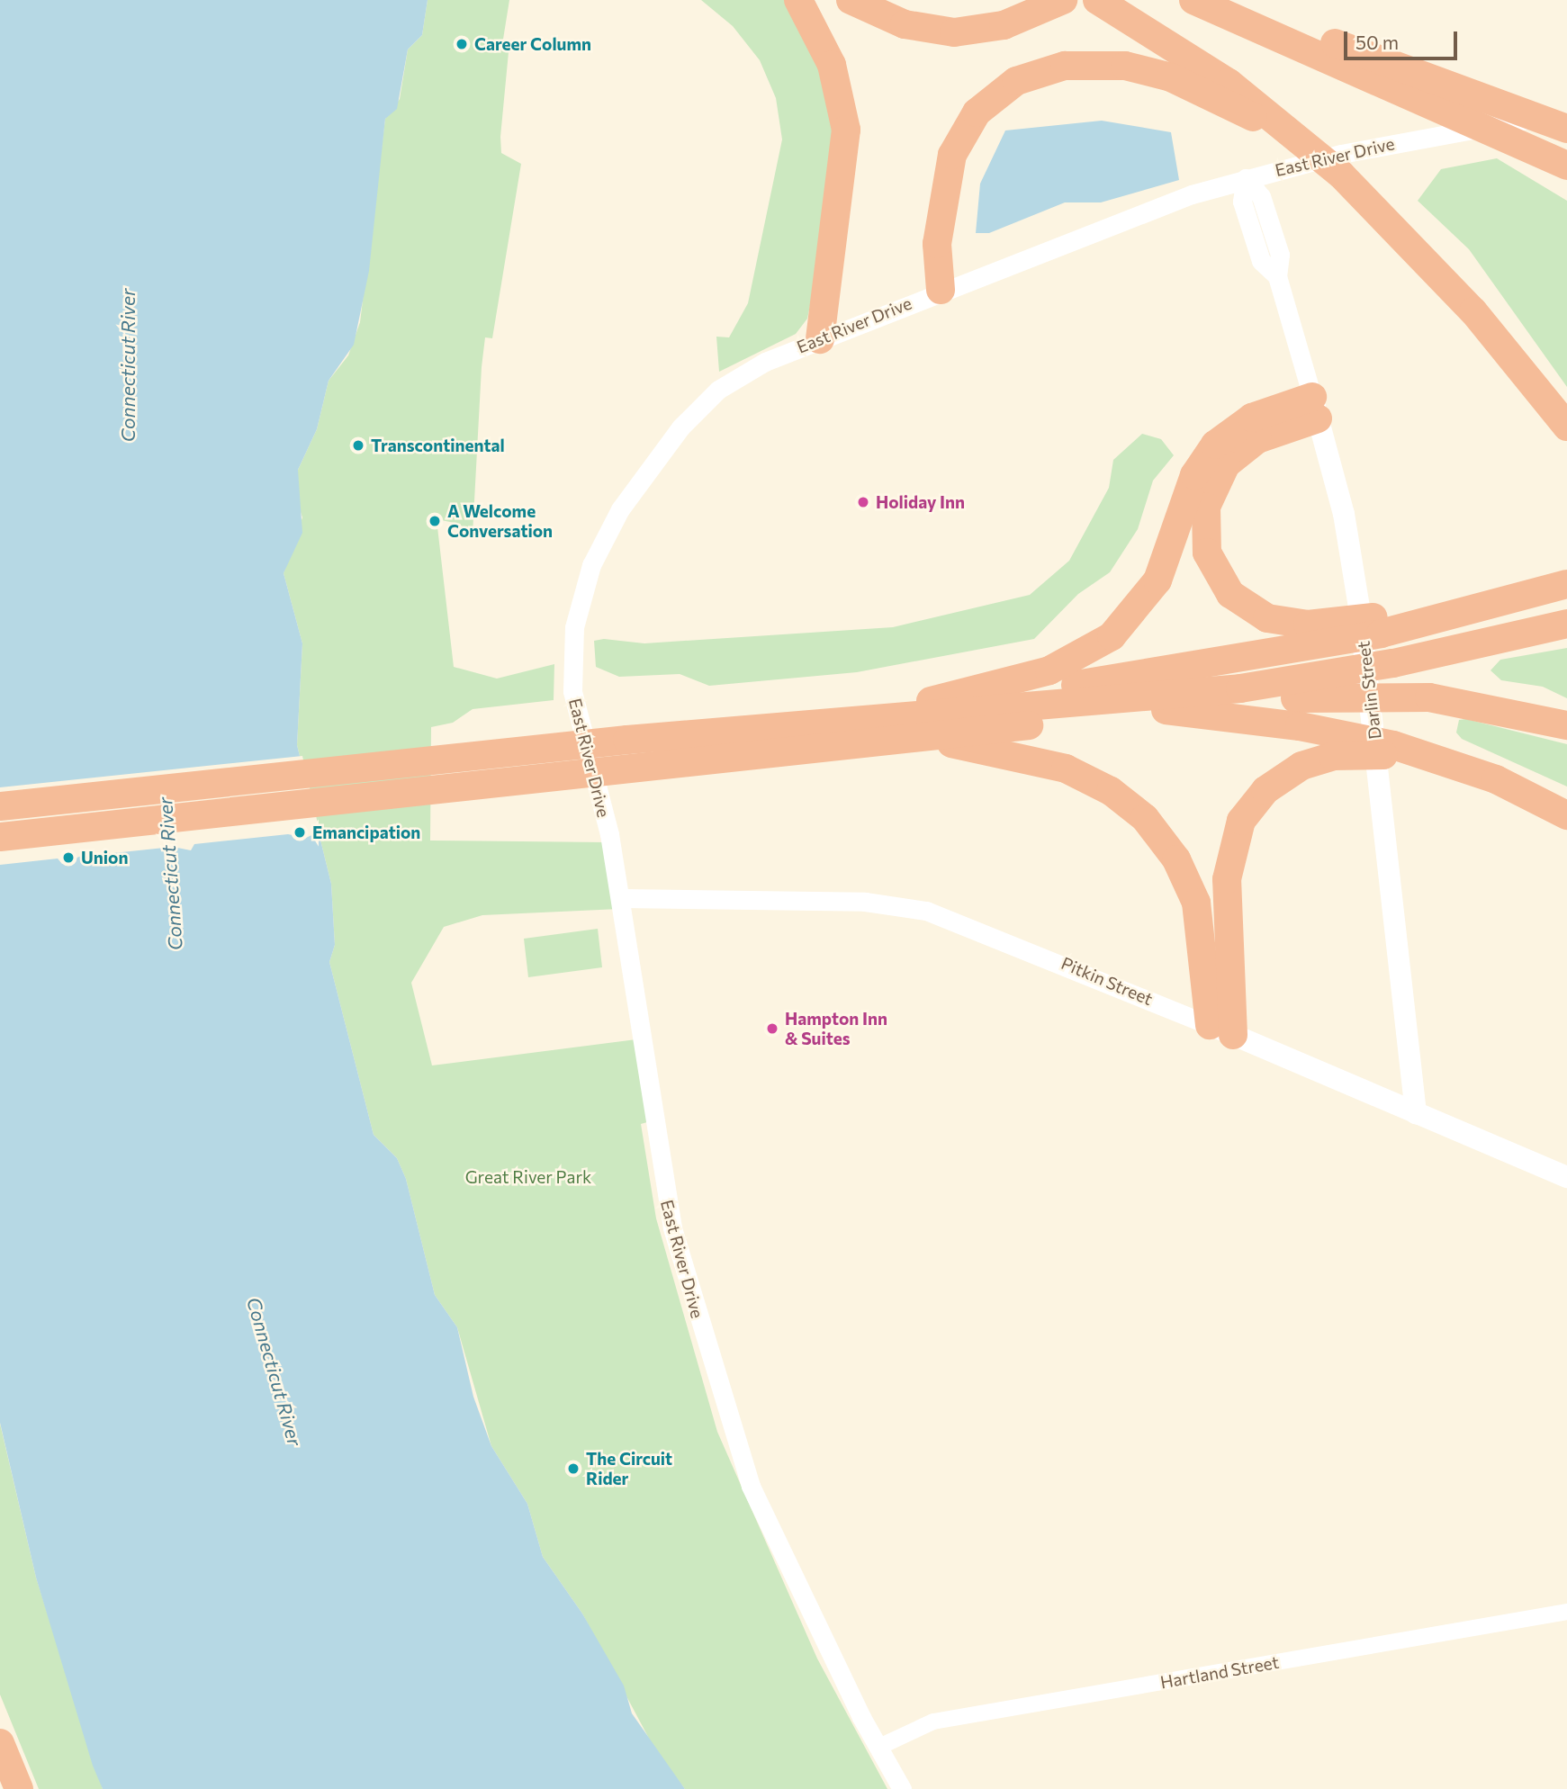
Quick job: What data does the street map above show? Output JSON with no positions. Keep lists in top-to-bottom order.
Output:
{
  "streets": {
    "main road": ["Darlin Street", "Pitkin Street"],
    "street": ["East River Drive", "Hartland Street"]
  },
  "crossings": [
    ["East River Drive", "Darlin Street"],
    ["East River Drive", "Pitkin Street"],
    ["East River Drive", "Hartland Street"],
    ["Darlin Street", "Pitkin Street"]
  ],
  "water": ["Connecticut River"],
  "parks": ["Great River Park"],
  "places": [
    "Career Column",
    "Transcontinental",
    "Holiday Inn",
    "A Welcome Conversation",
    "Emancipation",
    "Union",
    "Hampton Inn & Suites",
    "The Circuit Rider"
  ],
  "scale_bar": "50 m"
}
